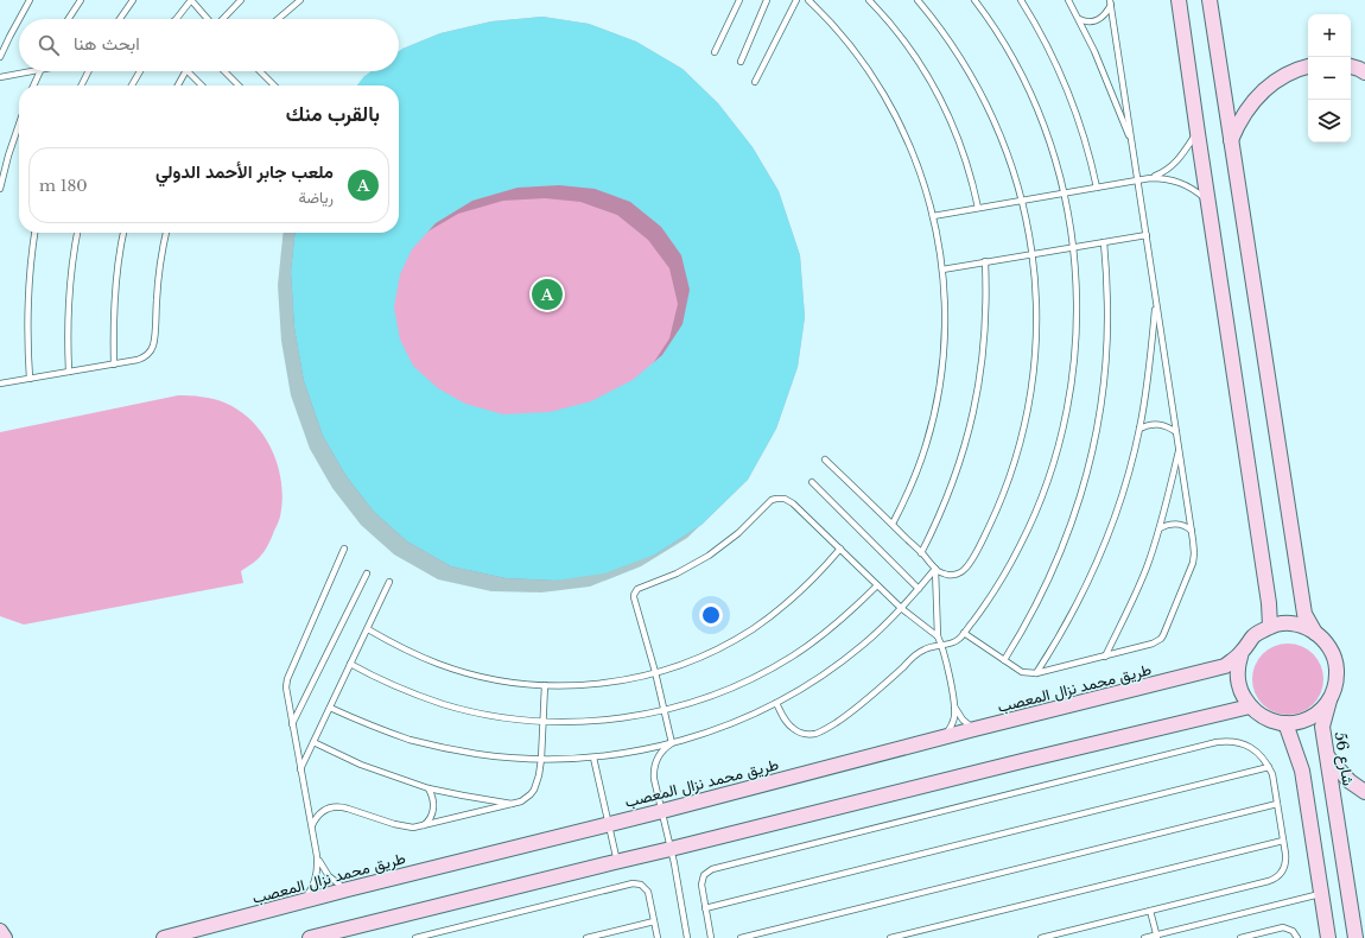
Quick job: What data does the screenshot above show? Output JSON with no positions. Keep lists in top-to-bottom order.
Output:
{
  "streets": {
    "street": ["طريق محمد نزال المعصب", "شارع 56"]
  },
  "crossings": [
    ["طريق محمد نزال المعصب", "شارع 56"]
  ],
  "page": {
    "map_buttons": ["+", "−"],
    "search": "ابحث هنا",
    "heading": "بالقرب منك",
    "list": [
      {
        "mark": "A",
        "name": "ملعب جابر الأحمد الدولي",
        "note": "رياضة",
        "value": "180 m"
      }
    ],
    "pins": "A"
  }
}
